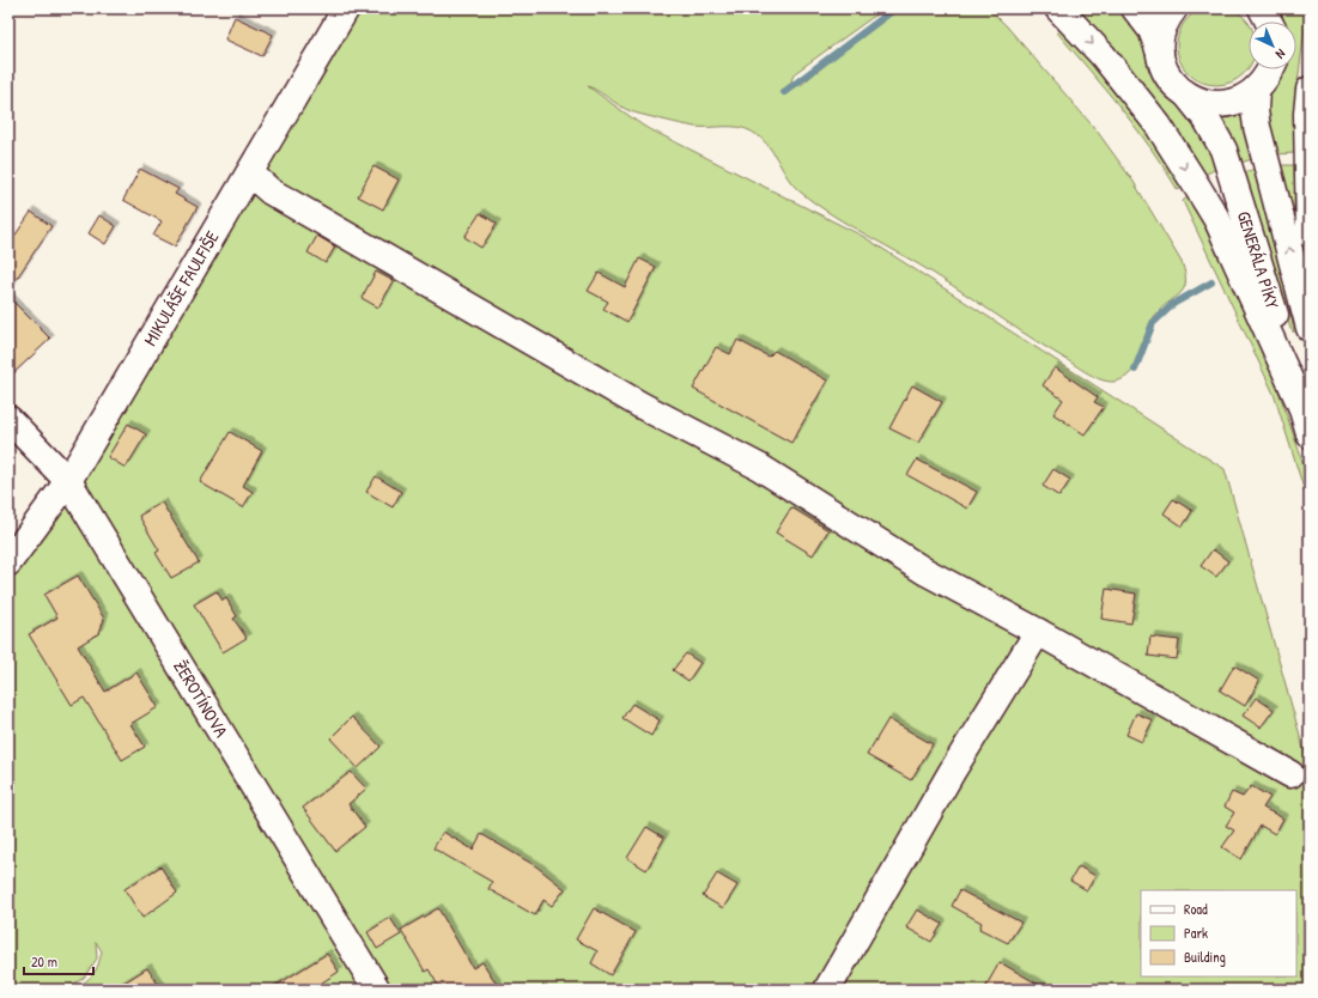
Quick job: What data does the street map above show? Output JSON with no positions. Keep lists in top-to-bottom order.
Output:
{
  "streets": {
    "main road": ["GENERÁLA PÍKY", "MIKULÁŠE FAULFIŠE", "ŽEROTÍNOVA"]
  },
  "crossings": [
    ["MIKULÁŠE FAULFIŠE", "ŽEROTÍNOVA"]
  ],
  "legend": ["Road", "Park", "Building"],
  "scale_bar": "20 m",
  "north": "bottom right"
}
